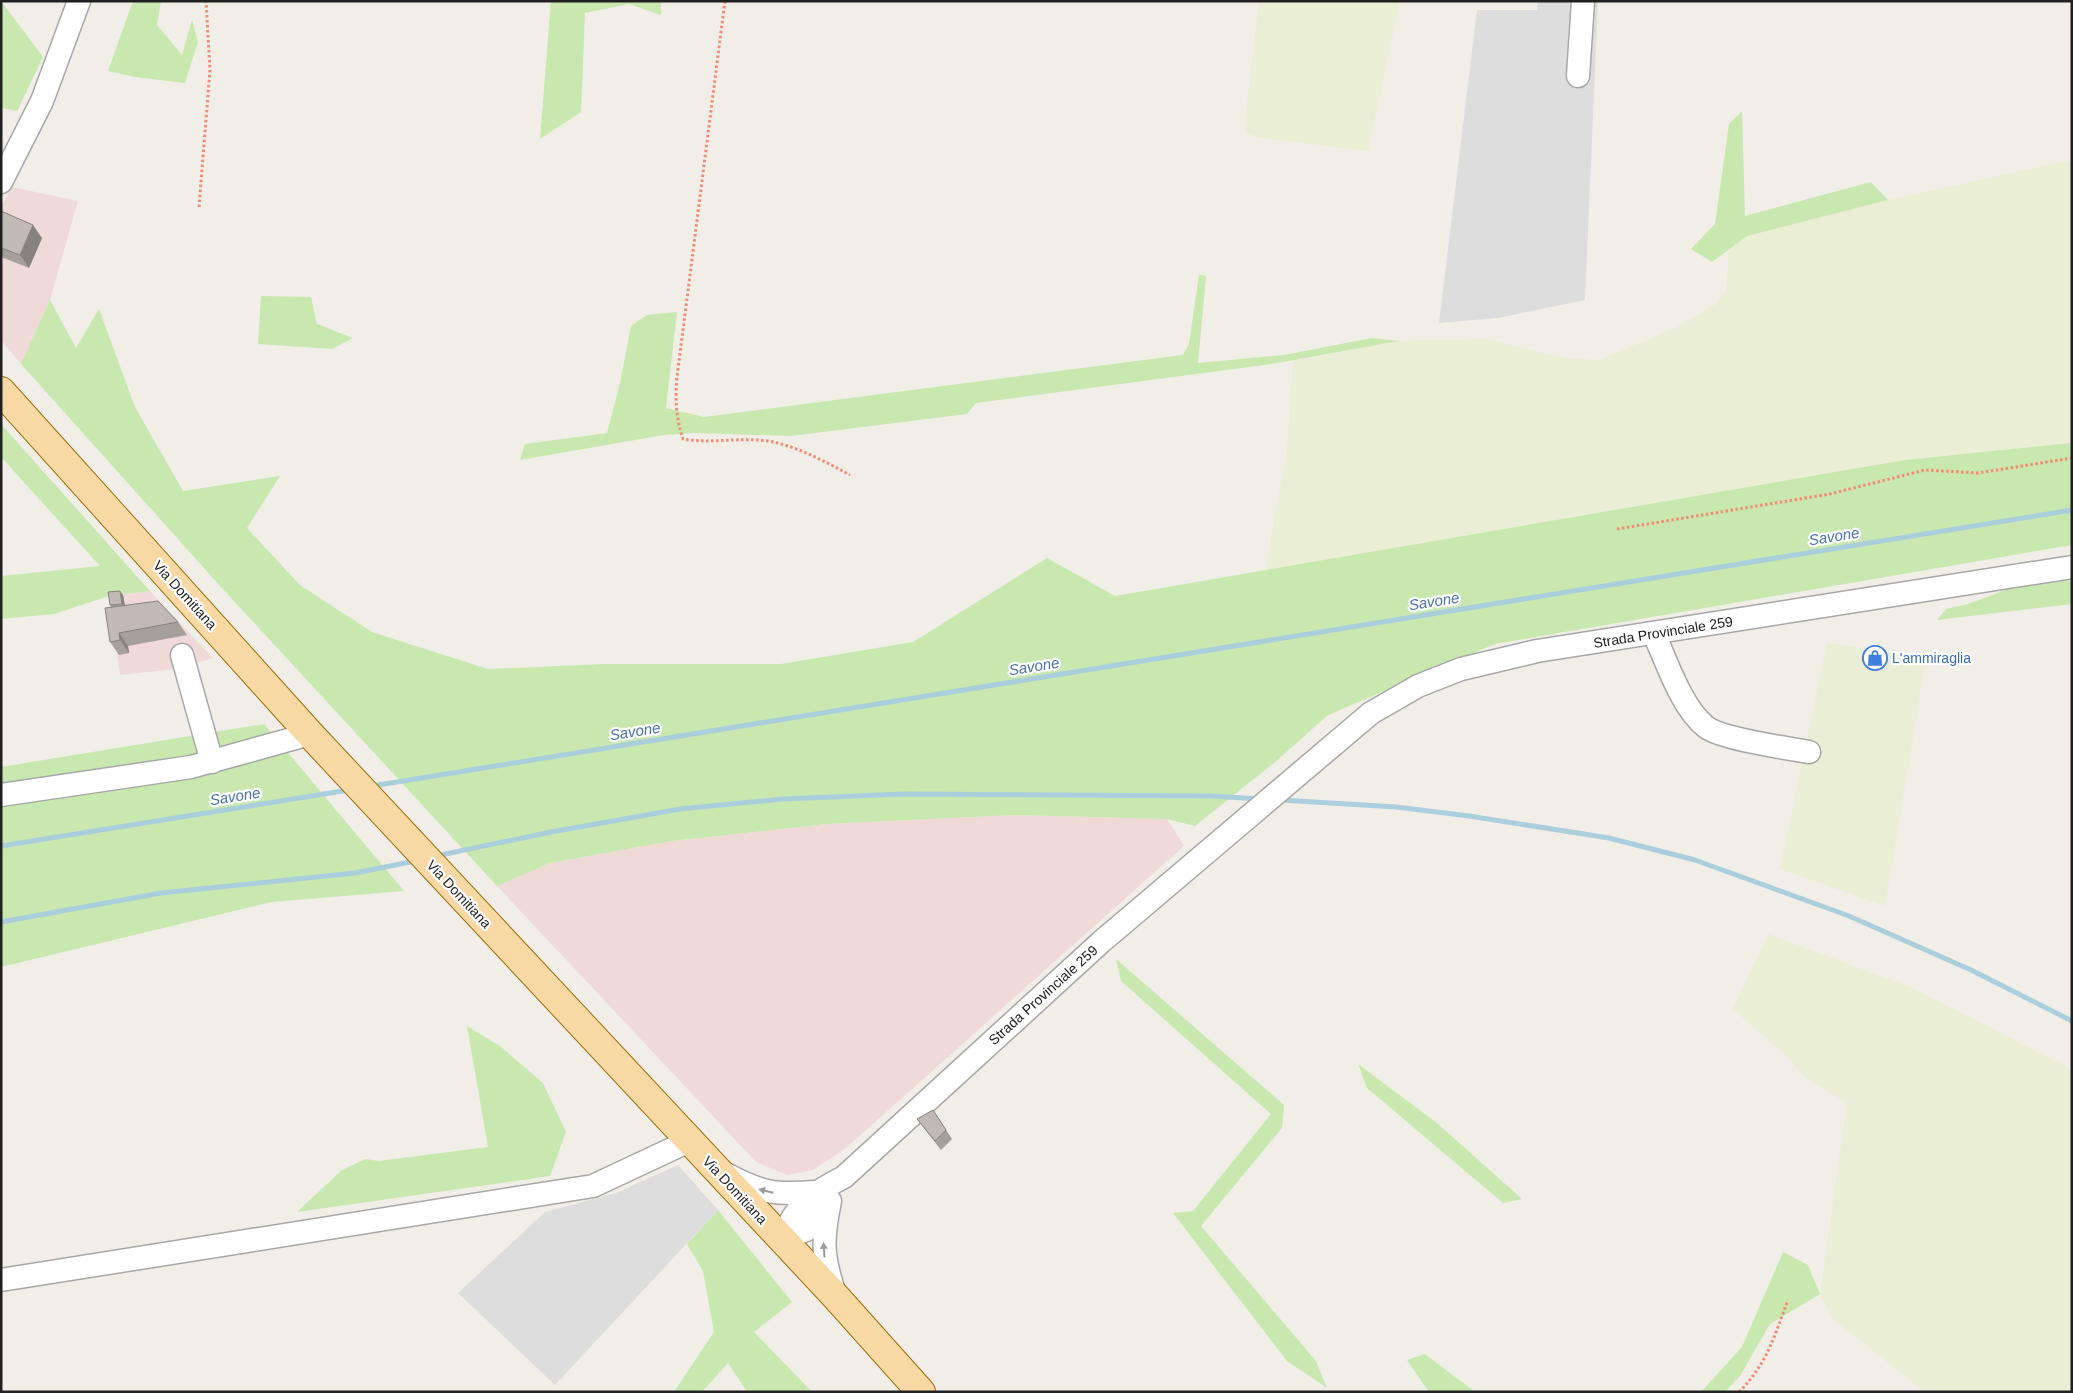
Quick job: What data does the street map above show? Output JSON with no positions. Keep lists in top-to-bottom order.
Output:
{
  "streets": {
    "main road": ["Via Domitiana"],
    "street": ["Strada Provinciale 259"]
  },
  "crossings": [
    ["Via Domitiana", "Strada Provinciale 259"]
  ],
  "water": ["Savone"],
  "places": {
    "shop": ["L'ammiraglia"]
  }
}
